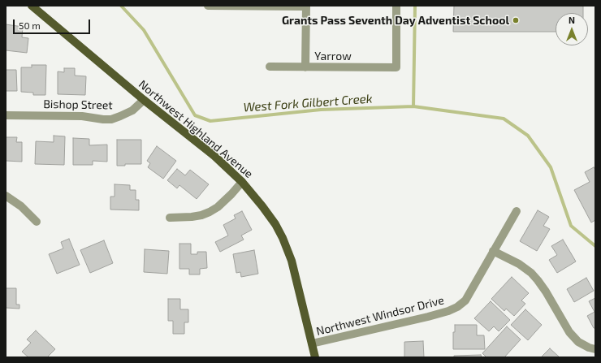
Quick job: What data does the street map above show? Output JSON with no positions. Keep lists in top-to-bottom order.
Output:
{
  "streets": {
    "main road": ["Northwest Highland Avenue"],
    "street": ["Yarrow", "Bishop Street", "Northwest Windsor Drive"]
  },
  "crossings": [
    ["Bishop Street", "Northwest Highland Avenue"],
    ["Northwest Highland Avenue", "Northwest Windsor Drive"]
  ],
  "water": ["West Fork Gilbert Creek"],
  "places": ["Grants Pass Seventh Day Adventist School"],
  "scale_bar": "50 m",
  "north": "top"
}
